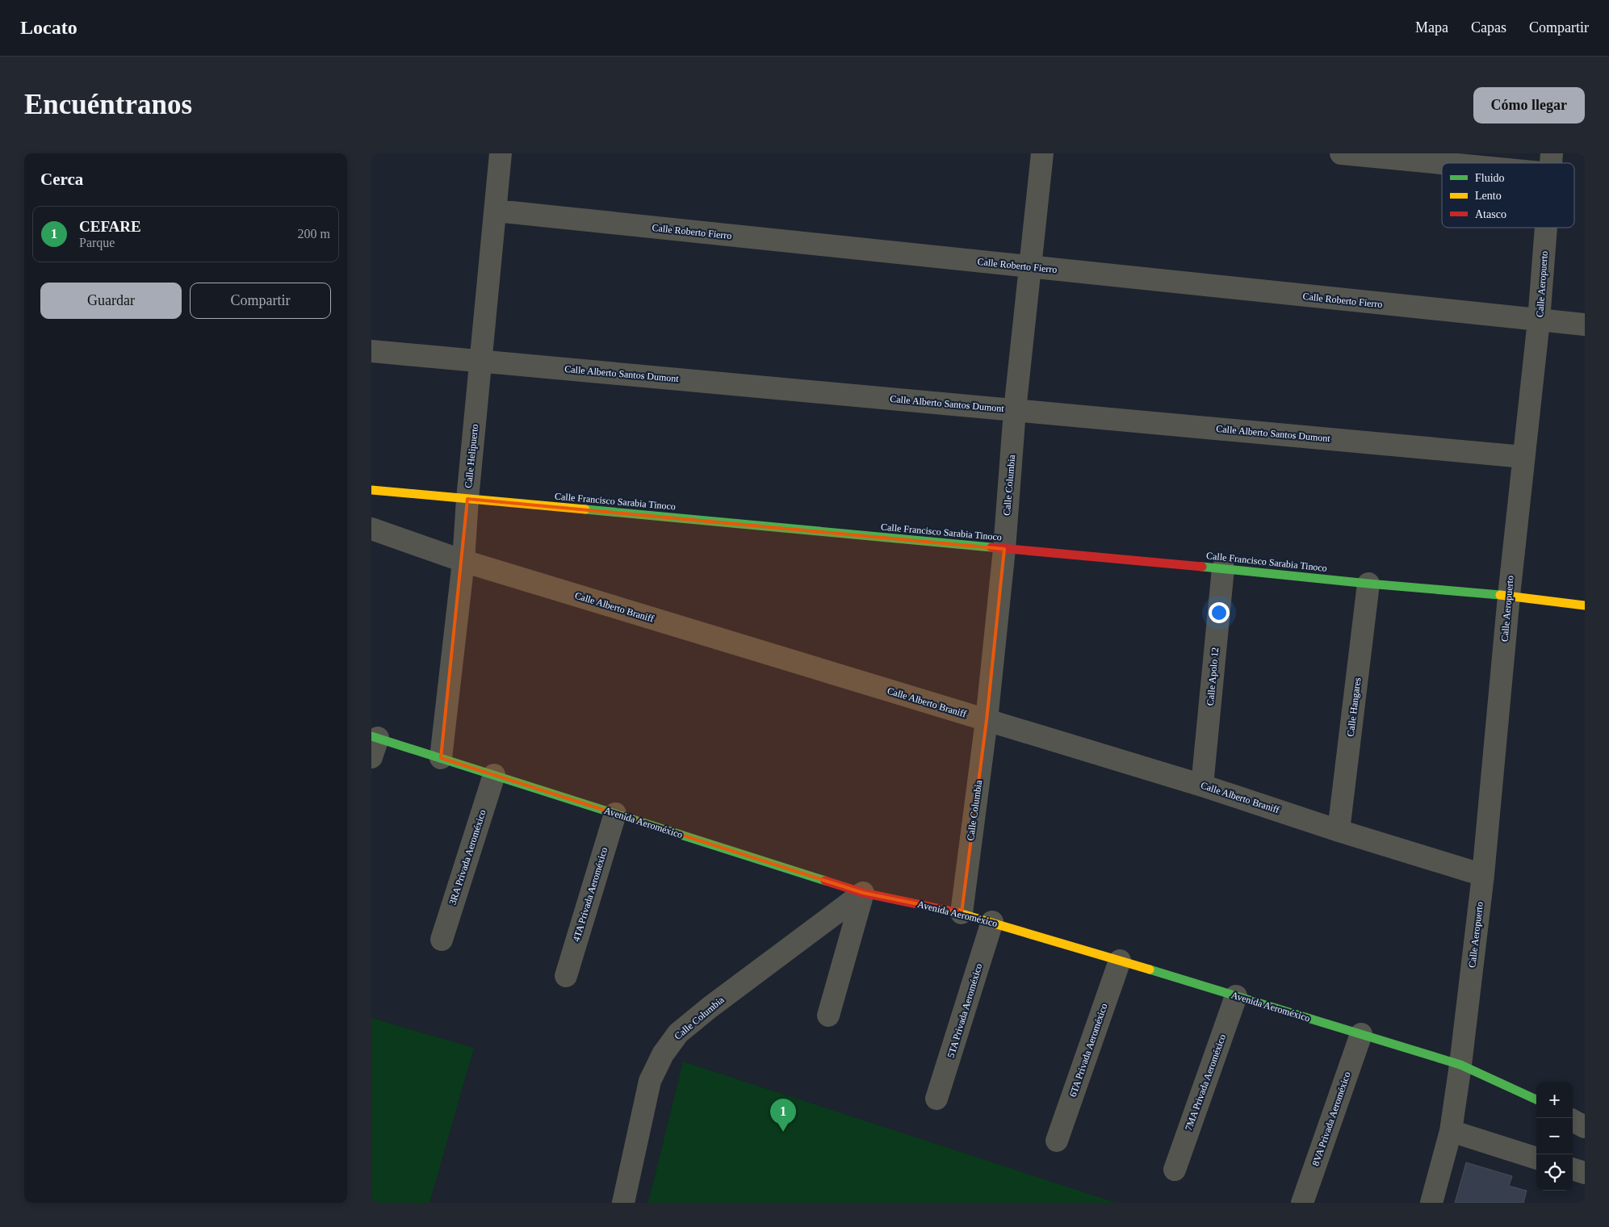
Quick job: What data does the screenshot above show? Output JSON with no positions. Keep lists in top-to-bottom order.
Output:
{
  "streets": {
    "street": [
      "Calle Roberto Fierro",
      "Calle Aeropuerto",
      "Calle Alberto Santos Dumont",
      "Calle Helipuerto",
      "Calle Columbia",
      "Calle Francisco Sarabia Tinoco",
      "Calle Alberto Braniff",
      "Calle Apolo 12",
      "Calle Hangares",
      "Avenida Aeroméxico",
      "3RA Privada Aeroméxico",
      "4TA Privada Aeroméxico",
      "5TA Privada Aeroméxico",
      "6TA Privada Aeroméxico",
      "7MA Privada Aeroméxico",
      "8VA Privada Aeroméxico"
    ]
  },
  "crossings": [
    ["Calle Roberto Fierro", "Calle Aeropuerto"],
    ["Calle Roberto Fierro", "Calle Helipuerto"],
    ["Calle Roberto Fierro", "Calle Columbia"],
    ["Calle Aeropuerto", "Calle Alberto Santos Dumont"],
    ["Calle Aeropuerto", "Calle Francisco Sarabia Tinoco"],
    ["Calle Aeropuerto", "Calle Alberto Braniff"],
    ["Calle Aeropuerto", "Avenida Aeroméxico"],
    ["Calle Alberto Santos Dumont", "Calle Helipuerto"],
    ["Calle Alberto Santos Dumont", "Calle Columbia"],
    ["Calle Helipuerto", "Calle Francisco Sarabia Tinoco"],
    ["Calle Helipuerto", "Calle Alberto Braniff"],
    ["Calle Helipuerto", "Avenida Aeroméxico"],
    ["Calle Columbia", "Calle Francisco Sarabia Tinoco"],
    ["Calle Columbia", "Calle Alberto Braniff"],
    ["Calle Columbia", "Avenida Aeroméxico"],
    ["Calle Francisco Sarabia Tinoco", "Calle Apolo 12"],
    ["Calle Francisco Sarabia Tinoco", "Calle Hangares"],
    ["Calle Alberto Braniff", "Calle Apolo 12"],
    ["Calle Alberto Braniff", "Calle Hangares"],
    ["Avenida Aeroméxico", "3RA Privada Aeroméxico"],
    ["Avenida Aeroméxico", "4TA Privada Aeroméxico"],
    ["Avenida Aeroméxico", "5TA Privada Aeroméxico"],
    ["Avenida Aeroméxico", "6TA Privada Aeroméxico"],
    ["Avenida Aeroméxico", "7MA Privada Aeroméxico"],
    ["Avenida Aeroméxico", "8VA Privada Aeroméxico"]
  ],
  "legend": ["Fluido", "Lento", "Atasco"],
  "page": {
    "header": "Locato",
    "nav": ["Mapa", "Capas", "Compartir"],
    "buttons": [
      "Cómo llegar",
      ["Guardar", "Compartir"]
    ],
    "title": "Encuéntranos",
    "heading": "Cerca",
    "list": [
      {
        "mark": "1",
        "name": "CEFARE",
        "note": "Parque",
        "value": "200 m"
      }
    ],
    "map_buttons": ["+", "−"],
    "pins": "1"
  }
}
